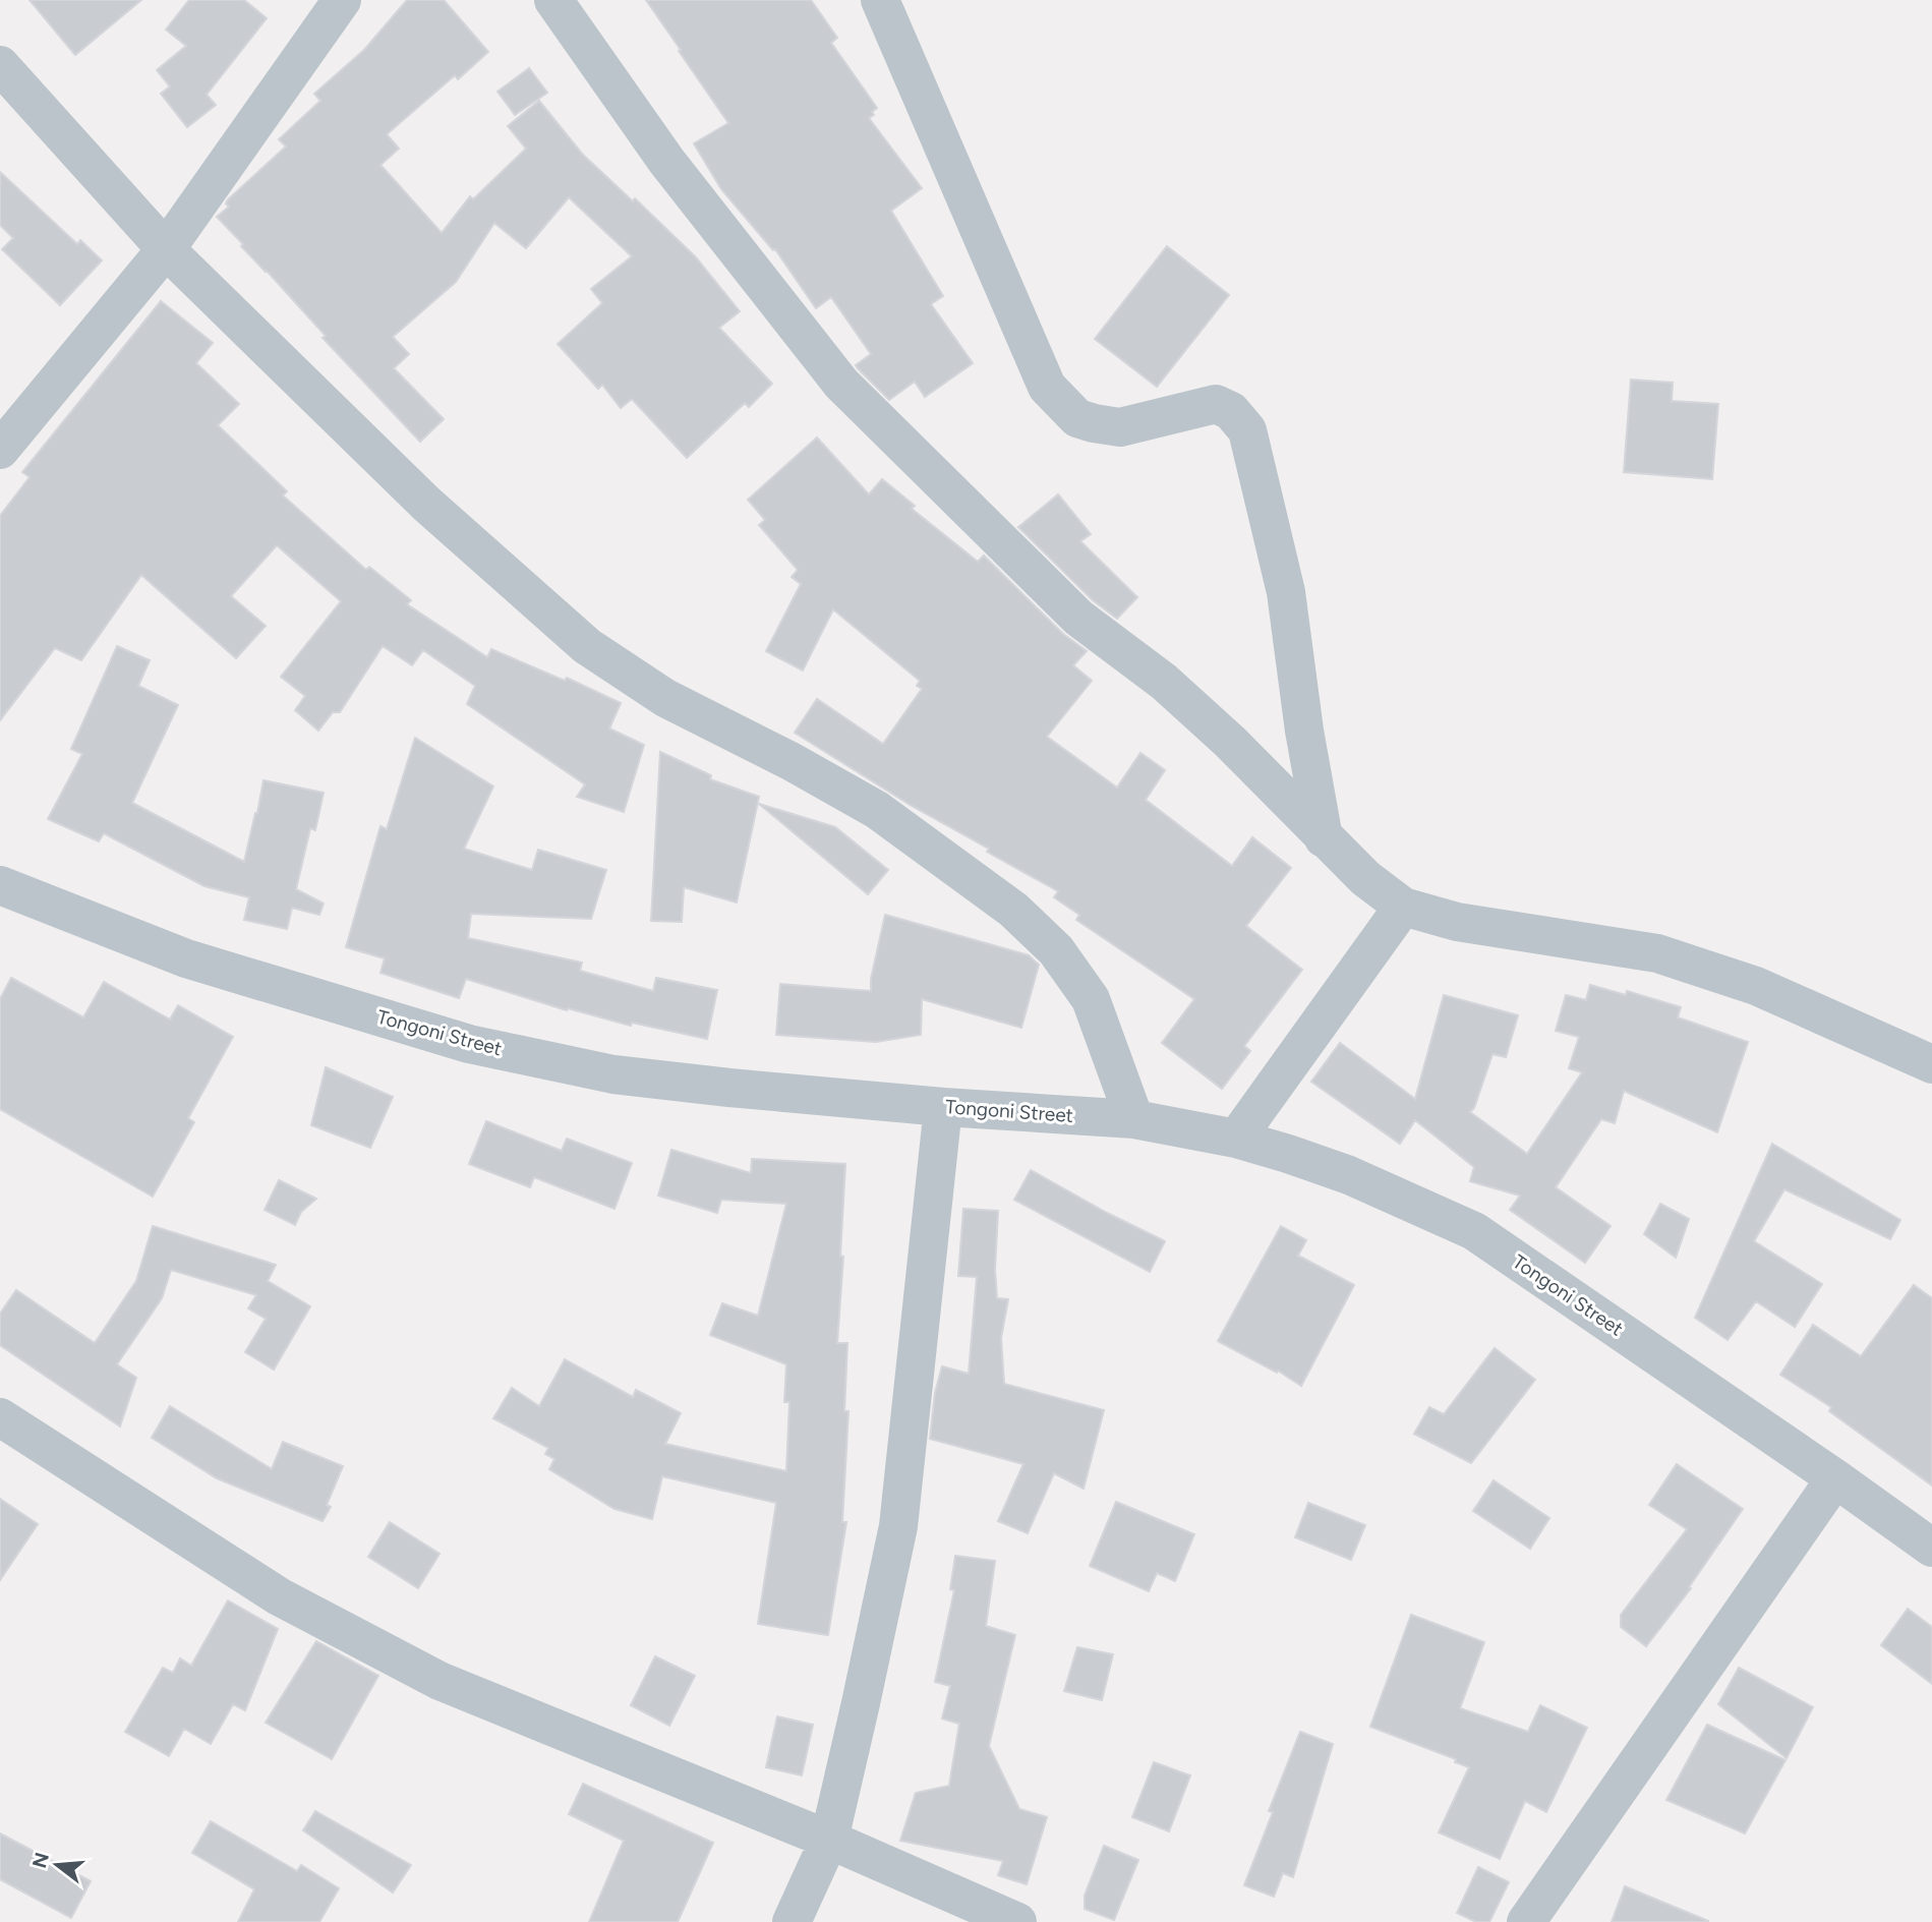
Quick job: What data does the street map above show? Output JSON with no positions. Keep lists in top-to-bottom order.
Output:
{
  "streets": {
    "street": ["Tongoni Street"]
  },
  "north": "left"
}
